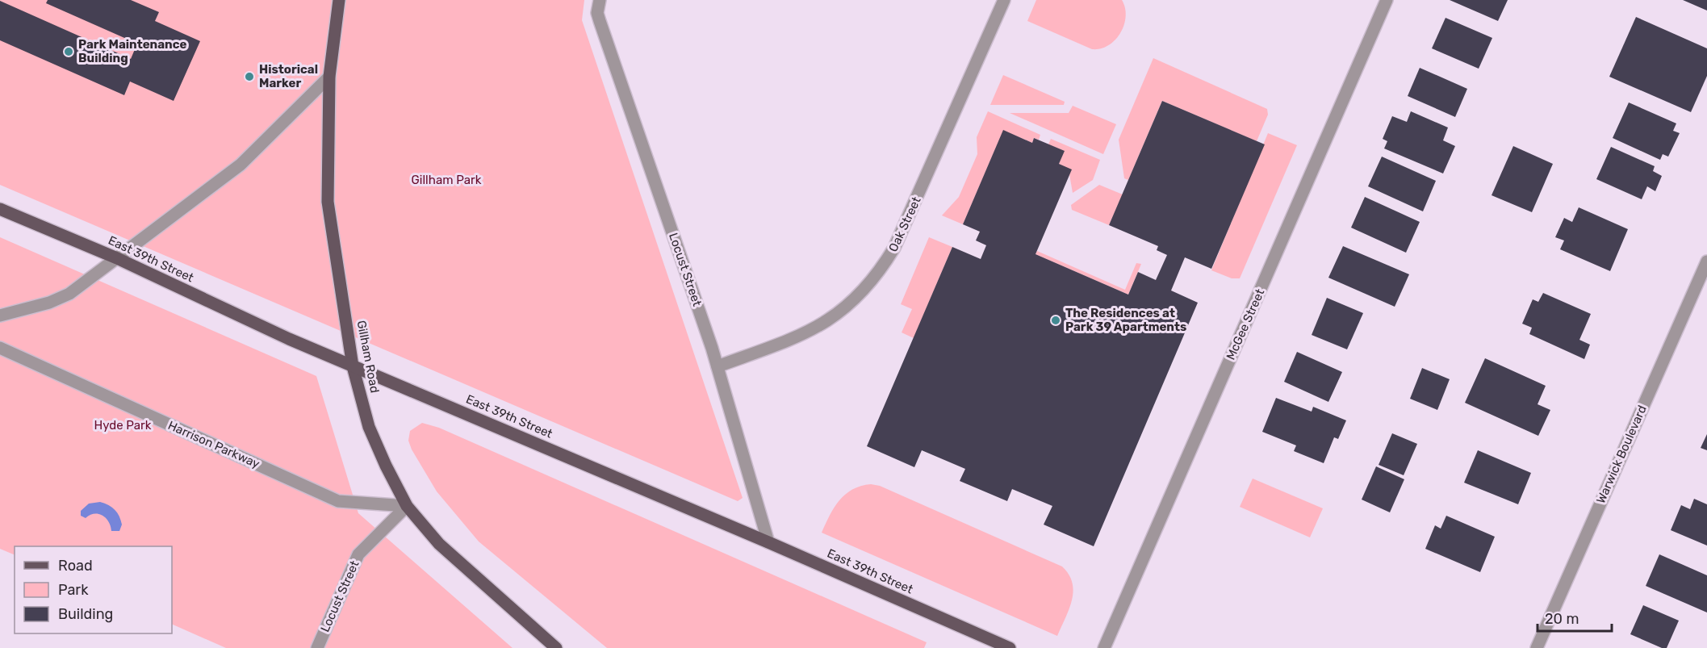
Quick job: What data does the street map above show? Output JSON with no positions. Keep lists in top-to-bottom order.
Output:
{
  "streets": {
    "main road": ["East 39th Street", "Gillham Road"],
    "street": [
      "Oak Street",
      "Locust Street",
      "McGee Street",
      "Harrison Parkway",
      "Warwick Boulevard"
    ]
  },
  "crossings": [
    ["Oak Street", "Locust Street"],
    ["East 39th Street", "Locust Street"],
    ["East 39th Street", "Gillham Road"],
    ["Locust Street", "Gillham Road"],
    ["Locust Street", "Harrison Parkway"],
    ["Gillham Road", "Harrison Parkway"]
  ],
  "parks": ["Gillham Park", "Hyde Park"],
  "places": ["Park Maintenance Building", "Historical Marker", "The Residences at Park 39 Apartments"],
  "legend": ["Road", "Park", "Building"],
  "scale_bar": "20 m"
}
